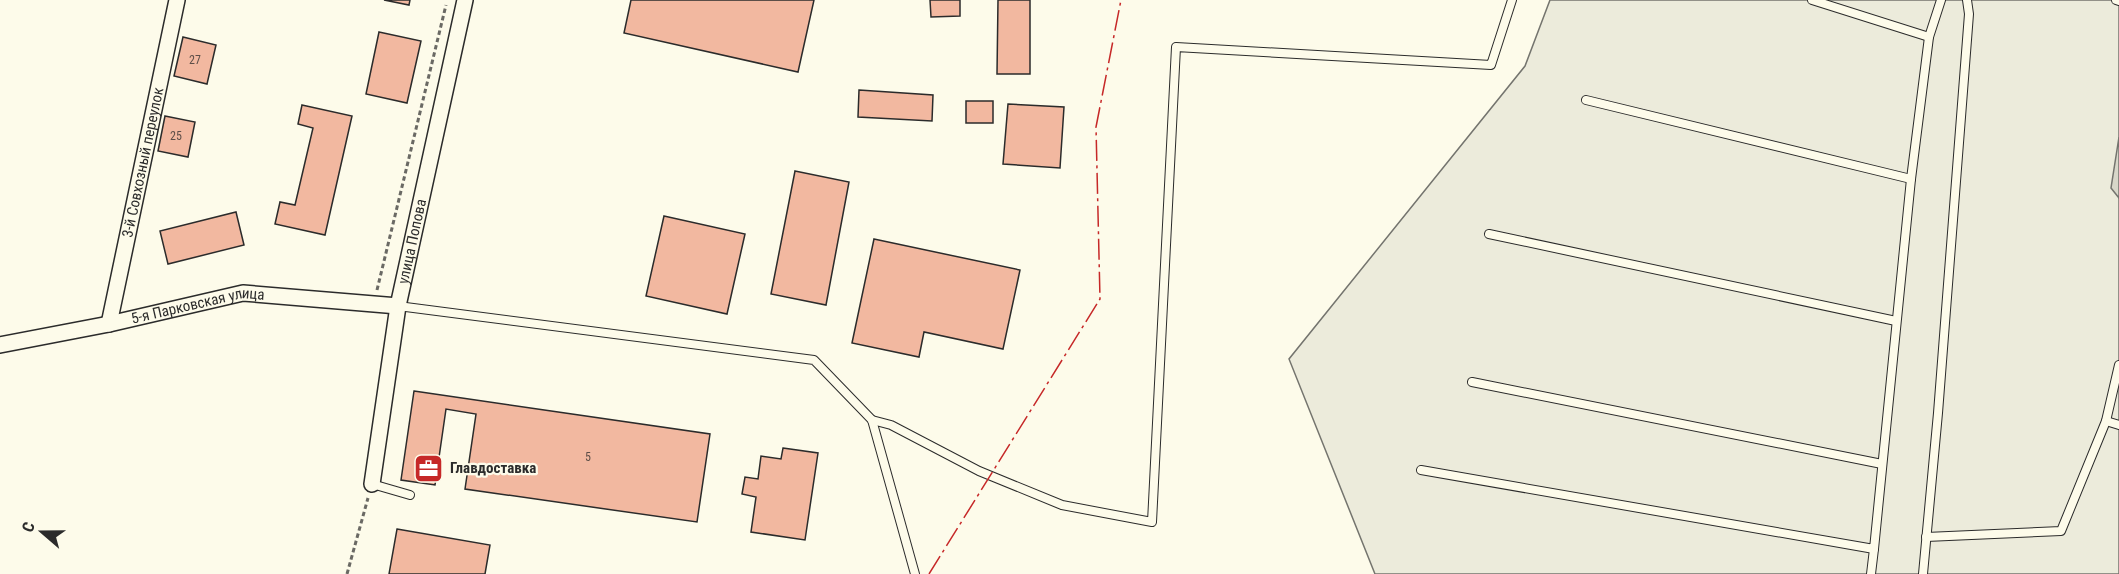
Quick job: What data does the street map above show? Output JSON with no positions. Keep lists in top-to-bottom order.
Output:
{
  "streets": {
    "street": ["3-й Совхозный переулок", "улица Попова", "5-я Парковская улица"]
  },
  "crossings": [
    ["3-й Совхозный переулок", "5-я Парковская улица"],
    ["улица Попова", "5-я Парковская улица"]
  ],
  "places": {
    "office": ["Главдоставка"]
  },
  "house_numbers": ["27", "25", "5"],
  "north": "left"
}
